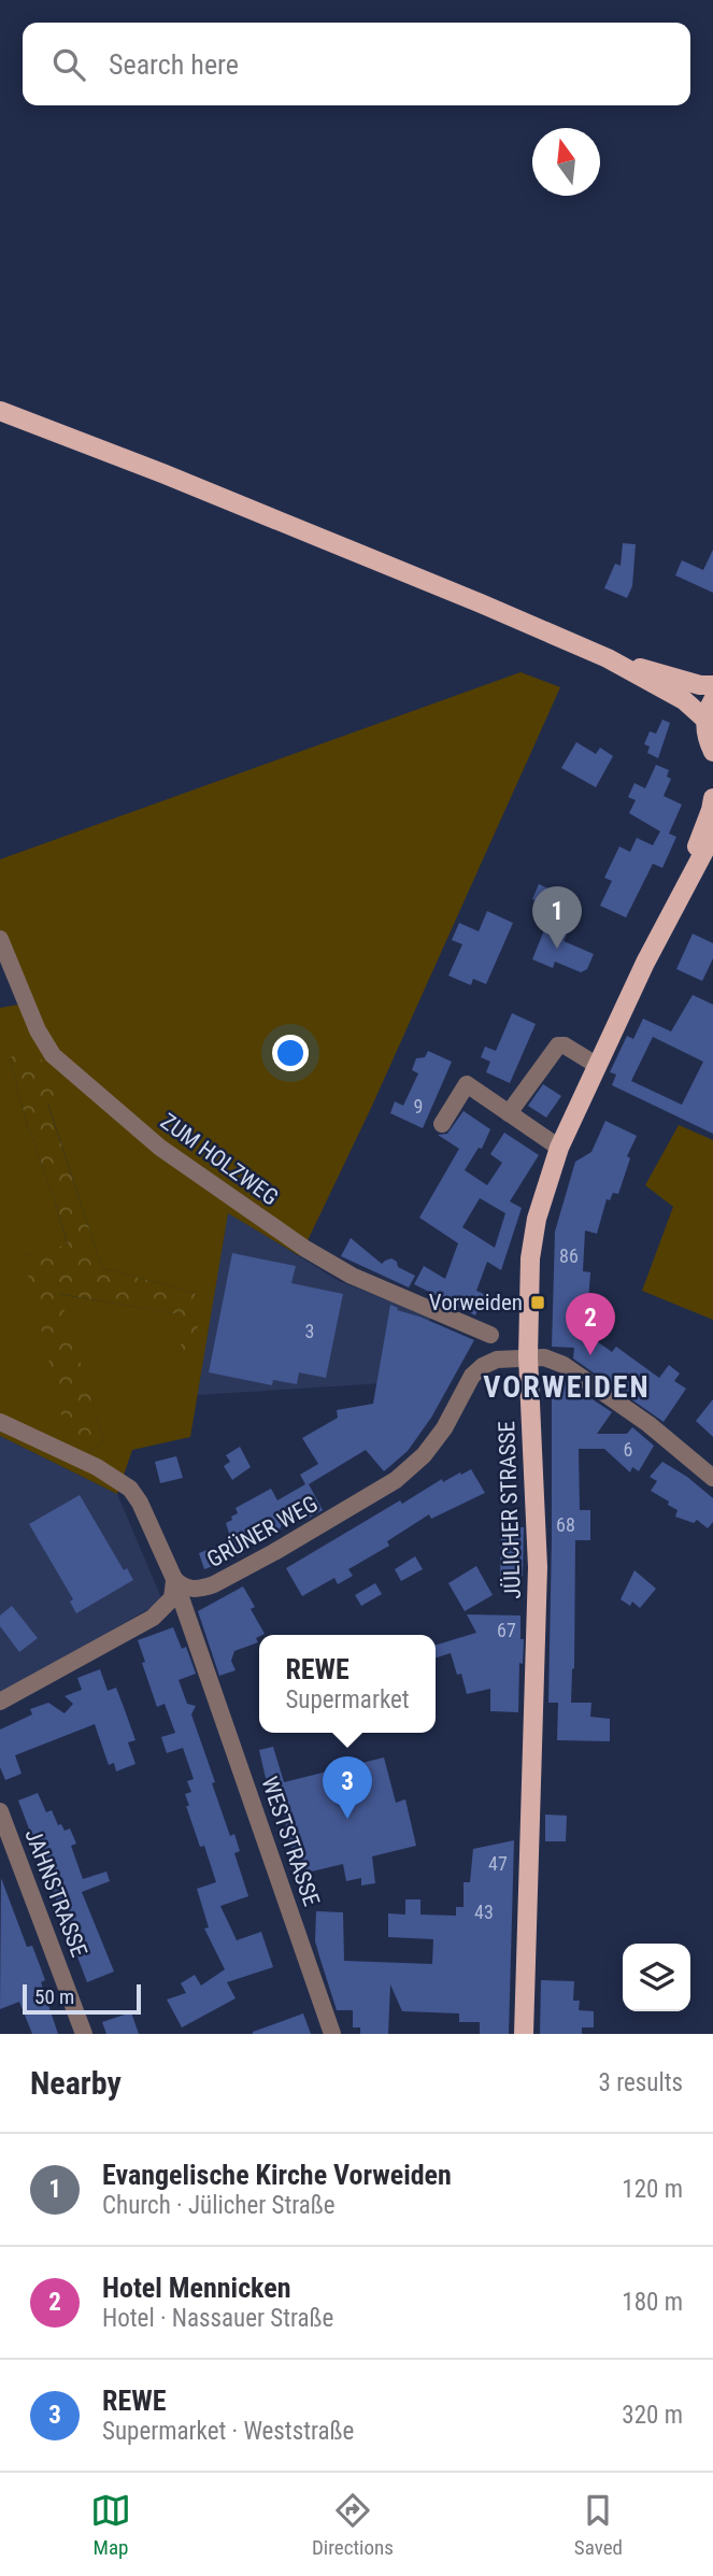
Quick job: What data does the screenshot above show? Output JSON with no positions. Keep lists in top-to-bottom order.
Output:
{
  "streets": {
    "main road": ["JÜLICHER STRASSE"],
    "street": [
      "ZUM HOLZWEG",
      "GRÜNER WEG",
      "WESTSTRASSE",
      "JAHNSTRASSE"
    ]
  },
  "crossings": [
    ["JÜLICHER STRASSE", "GRÜNER WEG"],
    ["GRÜNER WEG", "WESTSTRASSE"]
  ],
  "districts": ["VORWEIDEN"],
  "places": {
    "transit": ["Vorweiden"]
  },
  "house_numbers": [
    "9",
    "86",
    "3",
    "6",
    "68",
    "67",
    "47",
    "43"
  ],
  "scale_bar": "50 m",
  "north": "top",
  "page": {
    "search": "Search here",
    "pins": ["1", "2", "3"],
    "popup": ["REWE", "Supermarket"],
    "scale": "50 m",
    "heading": ["Nearby", "3 results"],
    "list": [
      {
        "mark": "1",
        "name": "Evangelische Kirche Vorweiden",
        "note": "Church · Jülicher Straße",
        "value": "120 m"
      },
      {
        "mark": "2",
        "name": "Hotel Mennicken",
        "note": "Hotel · Nassauer Straße",
        "value": "180 m"
      },
      {
        "mark": "3",
        "name": "REWE",
        "note": "Supermarket · Weststraße",
        "value": "320 m"
      }
    ],
    "nav": ["Map", "Directions", "Saved"]
  }
}
